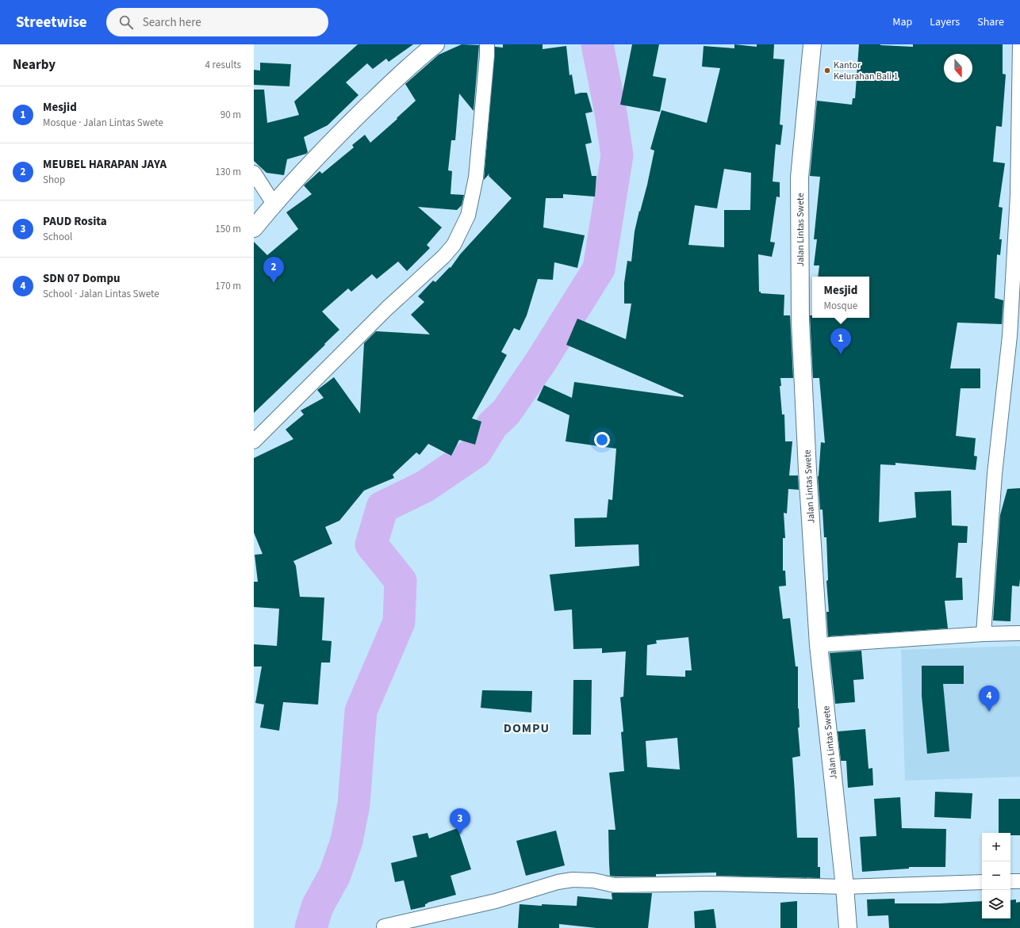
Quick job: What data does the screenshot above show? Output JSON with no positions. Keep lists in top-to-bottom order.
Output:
{
  "streets": {
    "street": ["Jalan Lintas Swete"]
  },
  "districts": ["DOMPU"],
  "places": ["Kantor Kelurahan Bali 1"],
  "north": "bottom",
  "page": {
    "header": "Streetwise",
    "search": "Search here",
    "nav": ["Map", "Layers", "Share"],
    "heading": ["Nearby", "4 results"],
    "list": [
      {
        "mark": "1",
        "name": "Mesjid",
        "note": "Mosque · Jalan Lintas Swete",
        "value": "90 m"
      },
      {
        "mark": "2",
        "name": "MEUBEL HARAPAN JAYA",
        "note": "Shop",
        "value": "130 m"
      },
      {
        "mark": "3",
        "name": "PAUD Rosita",
        "note": "School",
        "value": "150 m"
      },
      {
        "mark": "4",
        "name": "SDN 07 Dompu",
        "note": "School · Jalan Lintas Swete",
        "value": "170 m"
      }
    ],
    "pins": [
      "2",
      "1",
      "4",
      "3"
    ],
    "popup": ["Mesjid", "Mosque"],
    "map_buttons": ["+", "−"]
  }
}
